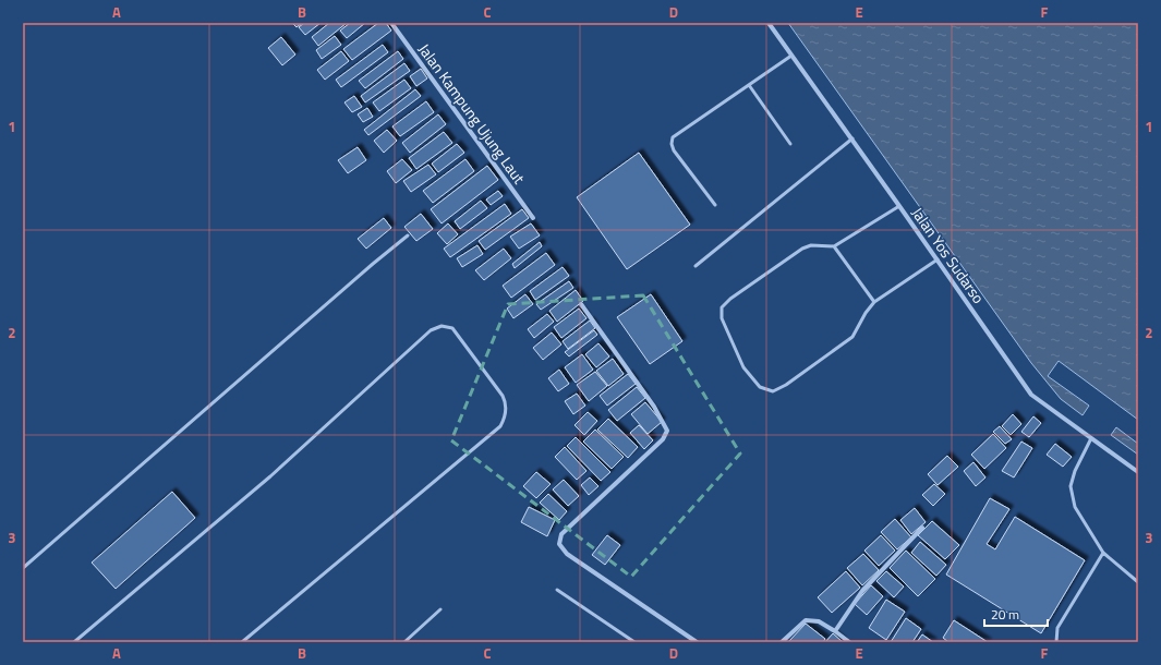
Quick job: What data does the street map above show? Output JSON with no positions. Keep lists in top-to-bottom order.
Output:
{
  "streets": {
    "street": ["Jalan Kampung Ujung Laut", "Jalan Yos Sudarso"]
  },
  "scale_bar": "20 m",
  "grid": {
    "columns": [
      "A",
      "B",
      "C",
      "D",
      "E",
      "F"
    ],
    "rows": ["1", "2", "3"]
  }
}
